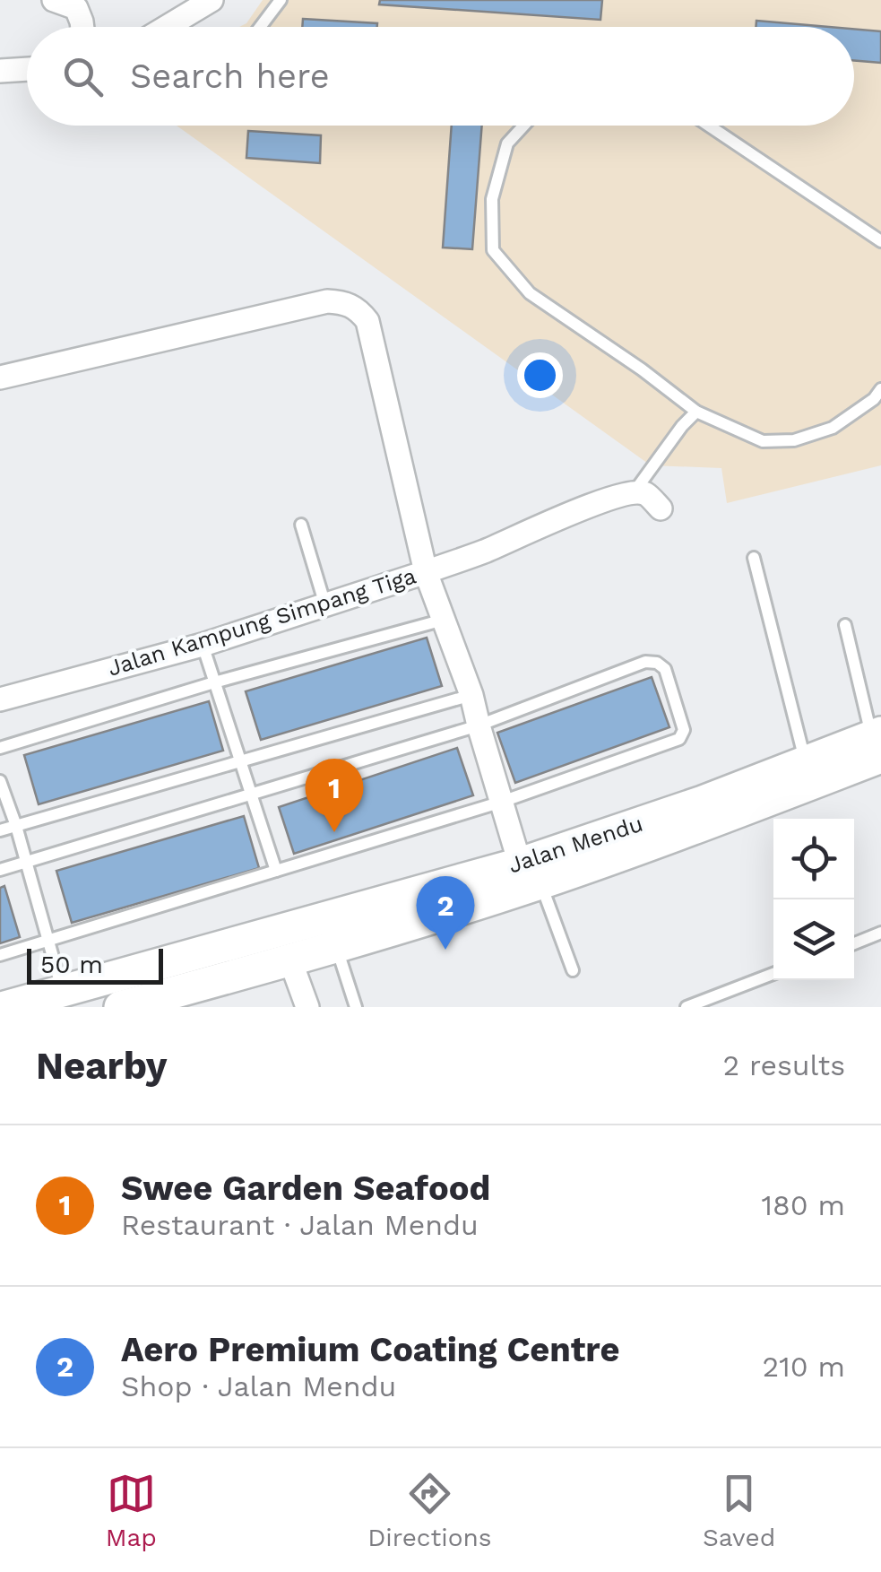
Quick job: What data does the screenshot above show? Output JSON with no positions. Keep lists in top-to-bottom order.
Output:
{
  "streets": {
    "main road": ["Jalan Mendu"],
    "street": ["Jalan Kampung Simpang Tiga"]
  },
  "scale_bar": "50 m",
  "page": {
    "search": "Search here",
    "pins": ["1", "2"],
    "scale": "50 m",
    "heading": ["Nearby", "2 results"],
    "list": [
      {
        "mark": "1",
        "name": "Swee Garden Seafood",
        "note": "Restaurant · Jalan Mendu",
        "value": "180 m"
      },
      {
        "mark": "2",
        "name": "Aero Premium Coating Centre",
        "note": "Shop · Jalan Mendu",
        "value": "210 m"
      }
    ],
    "nav": ["Map", "Directions", "Saved"]
  }
}
